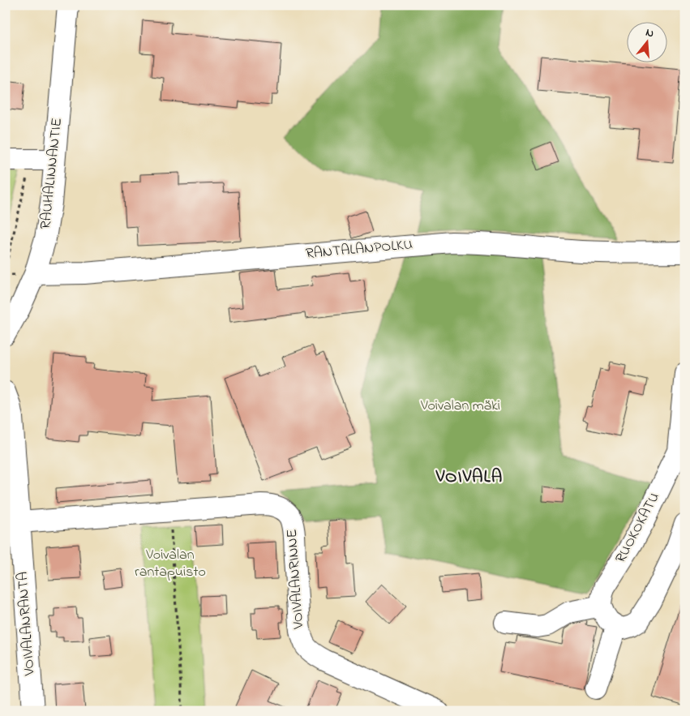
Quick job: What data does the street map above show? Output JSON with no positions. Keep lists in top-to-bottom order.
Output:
{
  "streets": {
    "street": [
      "RAUHALINNANTIE",
      "RANTALANPOLKU",
      "RUOKOKATU",
      "VOIVALANRINNE",
      "VOIVALANRANTA"
    ]
  },
  "crossings": [
    ["RAUHALINNANTIE", "RANTALANPOLKU"],
    ["VOIVALANRINNE", "VOIVALANRANTA"]
  ],
  "districts": ["VOIVALA"],
  "parks": ["Voivalan mäki", "Voivalan rantapuisto"],
  "north": "top"
}
